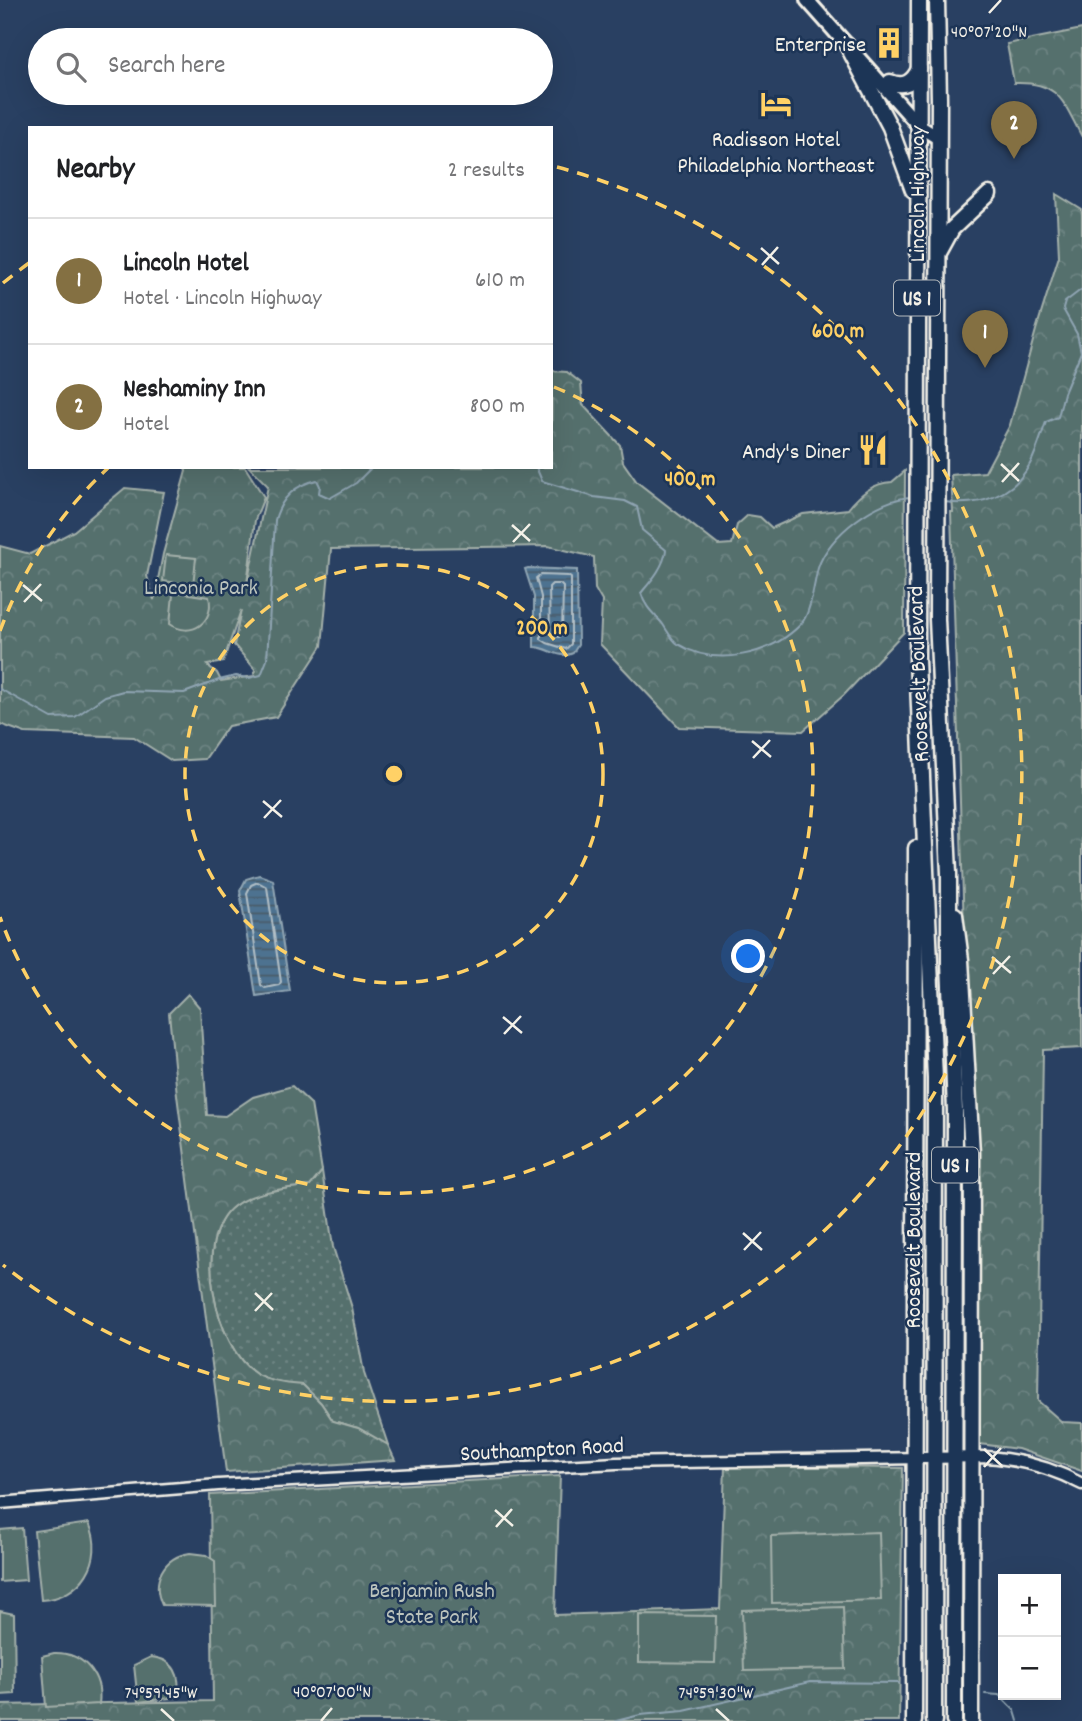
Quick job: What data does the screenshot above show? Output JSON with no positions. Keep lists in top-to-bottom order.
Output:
{
  "streets": {
    "highway": ["Lincoln Highway", "US 1", "Roosevelt Boulevard"],
    "street": ["Southampton Road"]
  },
  "crossings": [
    ["Lincoln Highway", "Roosevelt Boulevard"],
    ["Roosevelt Boulevard", "Southampton Road"]
  ],
  "parks": ["Linconia Park", "Benjamin Rush State Park"],
  "places": {
    "building": ["Enterprise"],
    "hotel": ["Radisson Hotel Philadelphia Northeast"],
    "restaurant": ["Andy's Diner"]
  },
  "page": {
    "search": "Search here",
    "pins": ["2", "1"],
    "heading": ["Nearby", "2 results"],
    "list": [
      {
        "mark": "1",
        "name": "Lincoln Hotel",
        "note": "Hotel · Lincoln Highway",
        "value": "610 m"
      },
      {
        "mark": "2",
        "name": "Neshaminy Inn",
        "note": "Hotel",
        "value": "800 m"
      }
    ],
    "map_buttons": ["+", "−"]
  },
  "coordinates": [
    "40°07'20\"N",
    "40°07'00\"N",
    "74°59'45\"W",
    "74°59'30\"W"
  ],
  "rings": ["600 m", "400 m", "200 m"]
}
